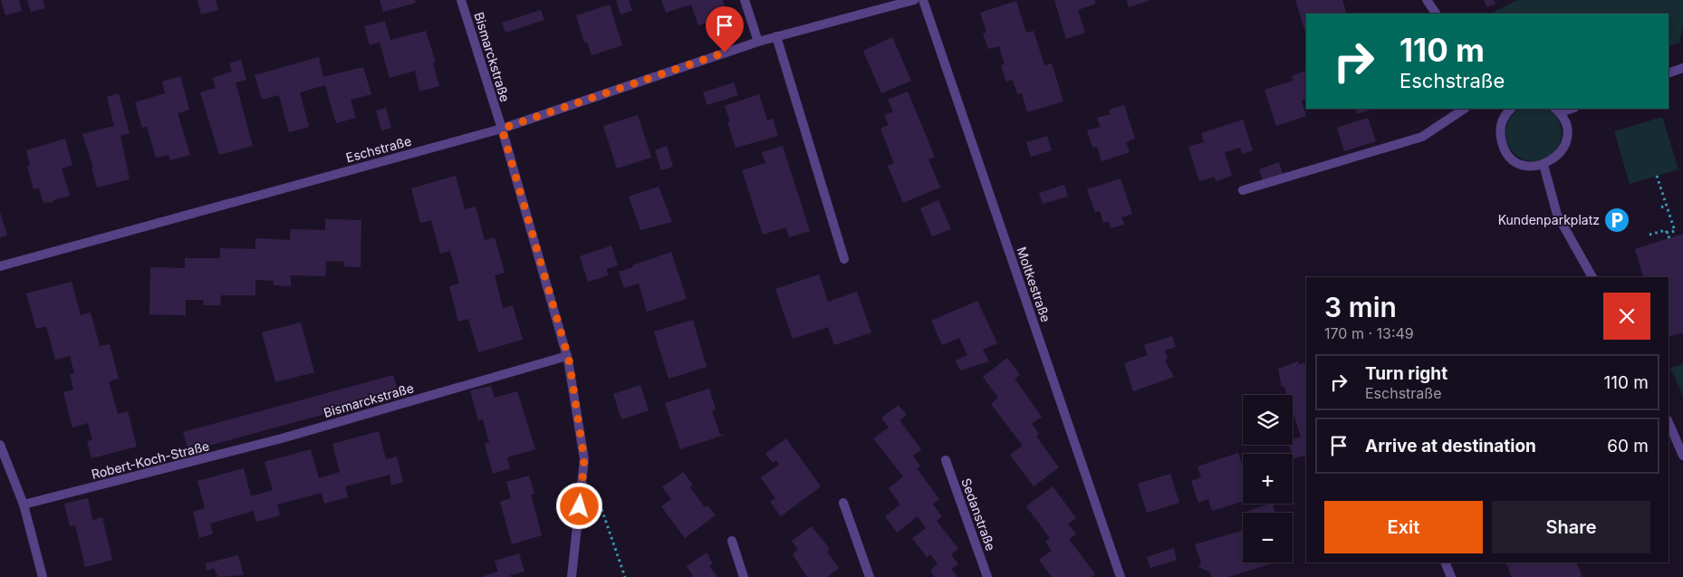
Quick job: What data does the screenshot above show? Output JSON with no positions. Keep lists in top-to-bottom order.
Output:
{
  "streets": {
    "street": [
      "Bismarckstraße",
      "Eschstraße",
      "Moltkestraße",
      "Robert-Koch-Straße",
      "Sedanstraße"
    ]
  },
  "crossings": [
    ["Bismarckstraße", "Eschstraße"],
    ["Bismarckstraße", "Robert-Koch-Straße"]
  ],
  "places": {
    "parking": ["Kundenparkplatz"]
  },
  "page": {
    "turn": ["110 m", "Eschstraße"],
    "heading": ["3 min", "170 m · 13:49"],
    "list": [
      {
        "name": "Turn right",
        "note": "Eschstraße",
        "value": "110 m"
      },
      {
        "name": "Arrive at destination",
        "value": "60 m"
      }
    ],
    "map_buttons": ["+", "−"],
    "buttons": ["Exit", "Share"]
  }
}
